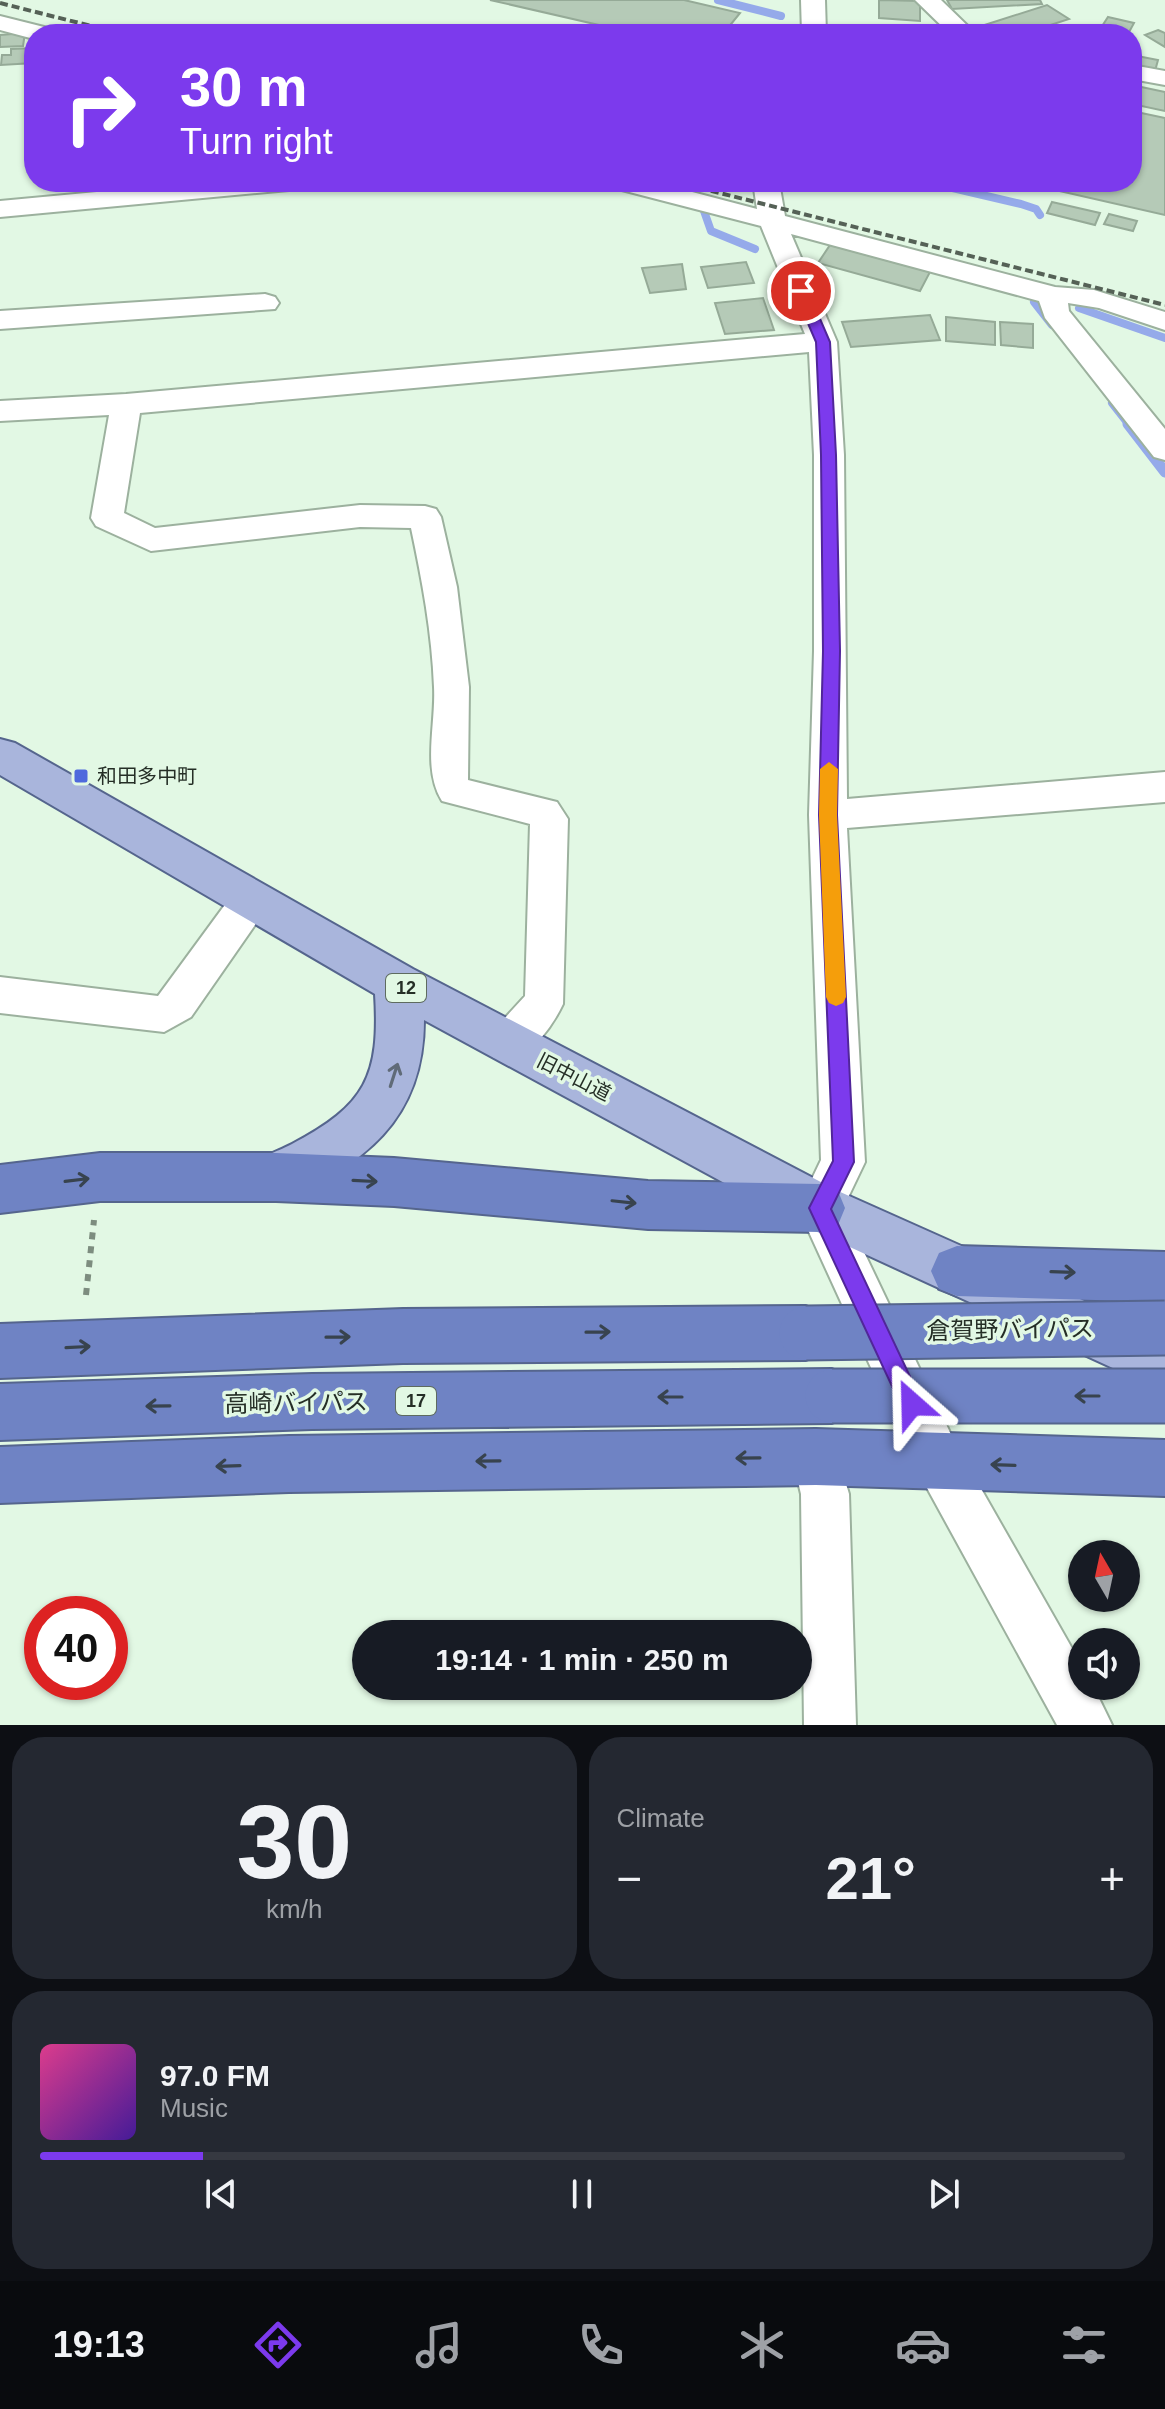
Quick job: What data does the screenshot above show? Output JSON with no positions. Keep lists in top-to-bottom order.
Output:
{
  "streets": {
    "highway": ["倉賀野バイパス", "17", "高崎バイパス"],
    "main road": ["12", "旧中山道"]
  },
  "places": {
    "transit": ["和田多中町"]
  },
  "north": "top",
  "page": {
    "turn": ["30 m", "Turn right"],
    "limit": "40",
    "trip": "19:14 · 1 min · 250 m",
    "tile": [
      ["30", "km/h"],
      "Climate"
    ],
    "heat": ["−", "21°", "+"],
    "song": ["97.0 FM", "Music"],
    "tabs": "19:13"
  }
}
